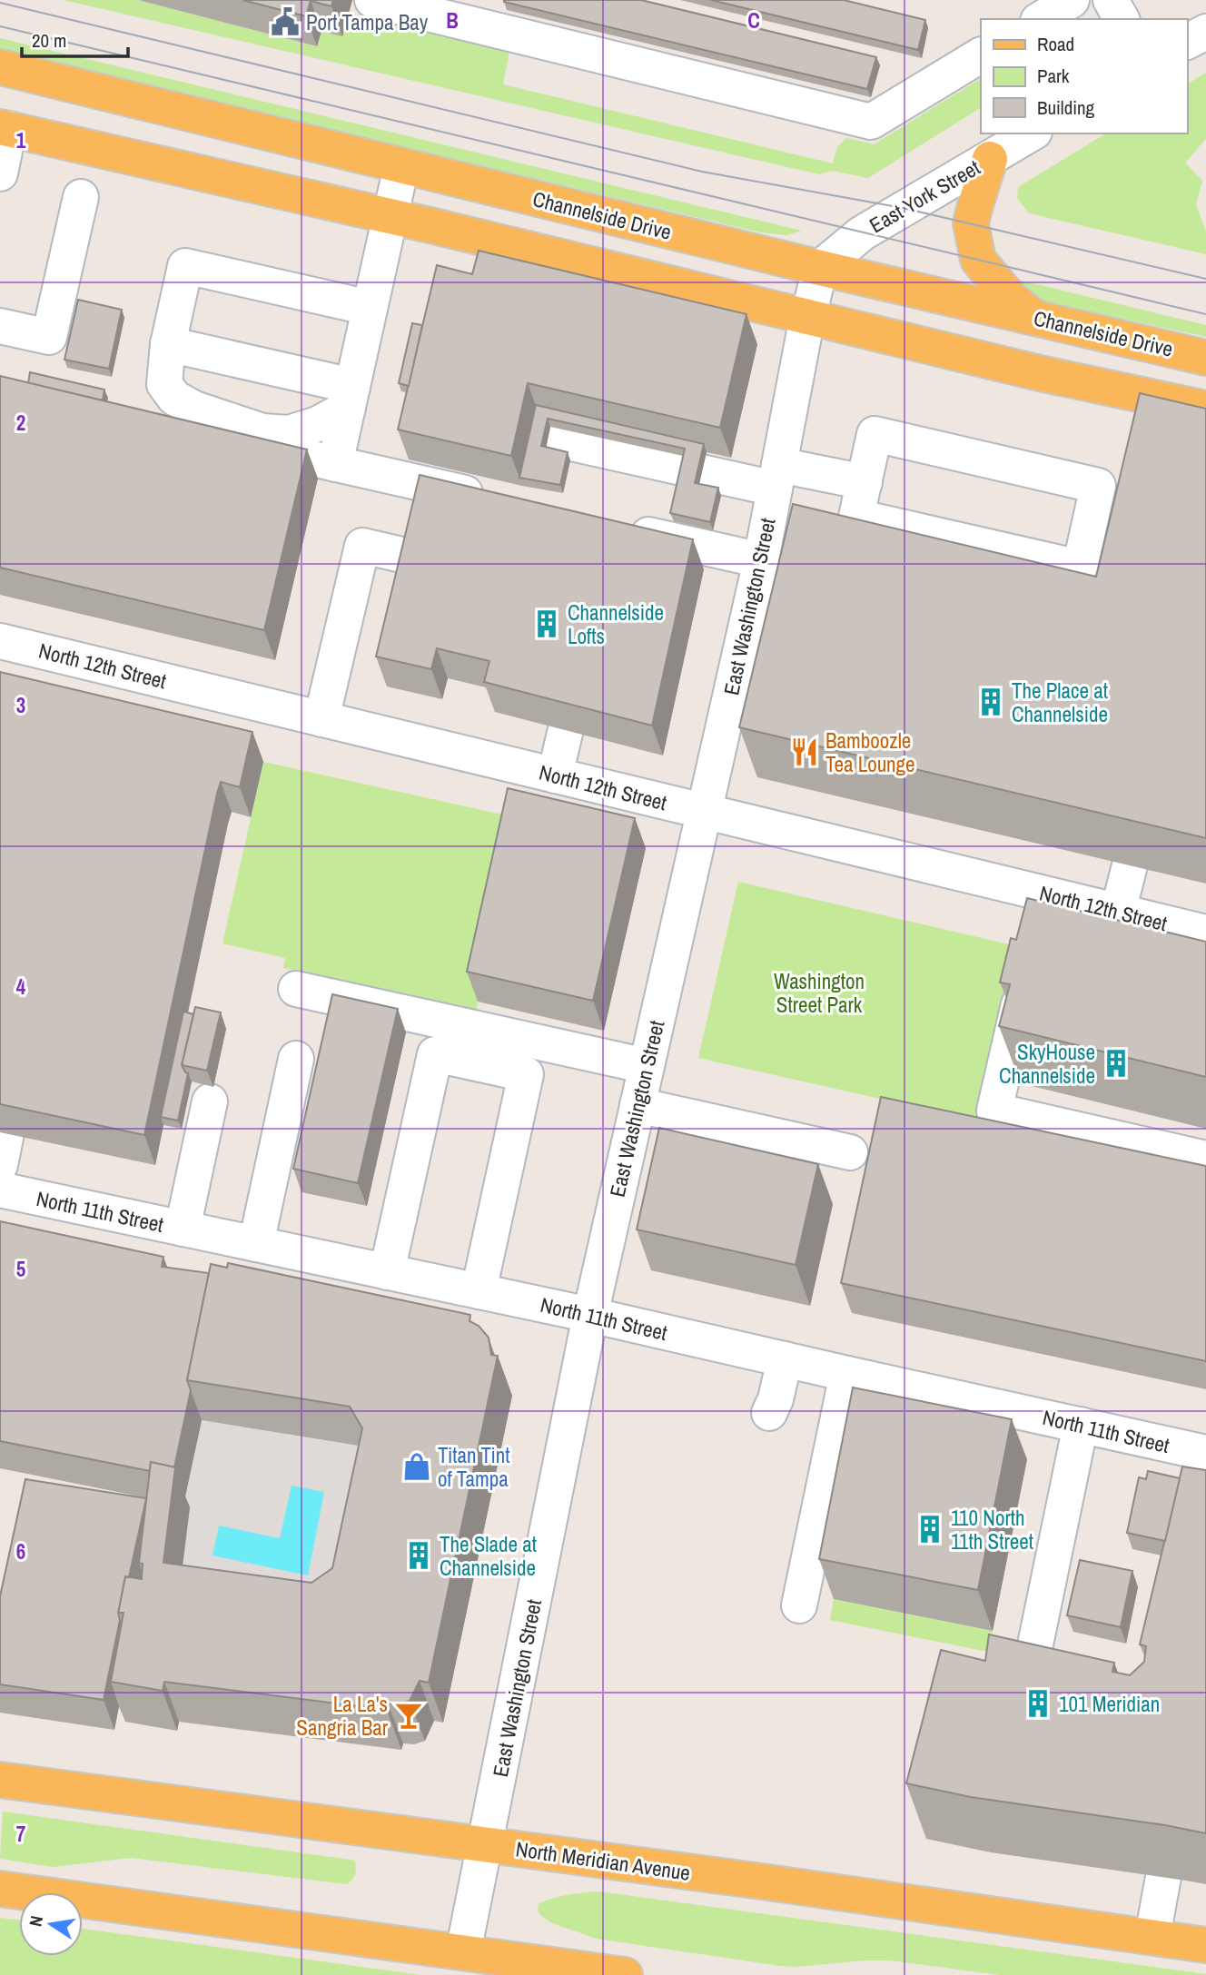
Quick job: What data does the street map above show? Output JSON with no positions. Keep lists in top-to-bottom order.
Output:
{
  "streets": {
    "main road": ["Channelside Drive", "North Meridian Avenue"],
    "street": [
      "East York Street",
      "East Washington Street",
      "North 12th Street",
      "North 11th Street"
    ]
  },
  "crossings": [
    ["East York Street", "Channelside Drive"],
    ["East York Street", "East Washington Street"],
    ["Channelside Drive", "East Washington Street"],
    ["East Washington Street", "North 12th Street"],
    ["East Washington Street", "North 11th Street"],
    ["East Washington Street", "North Meridian Avenue"]
  ],
  "parks": ["Washington Street Park"],
  "places": {
    "public building": ["Port Tampa Bay"],
    "building": [
      "Channelside Lofts",
      "The Place at Channelside",
      "SkyHouse Channelside",
      "110 North 11th Street",
      "The Slade at Channelside",
      "101 Meridian"
    ],
    "restaurant": ["Bamboozle Tea Lounge"],
    "shop": ["Titan Tint of Tampa"],
    "bar": ["La La's Sangria Bar"]
  },
  "legend": ["Road", "Park", "Building"],
  "scale_bar": "20 m",
  "north": "left",
  "grid": {
    "columns": ["B", "C"],
    "rows": [
      "1",
      "2",
      "3",
      "4",
      "5",
      "6",
      "7"
    ]
  }
}
